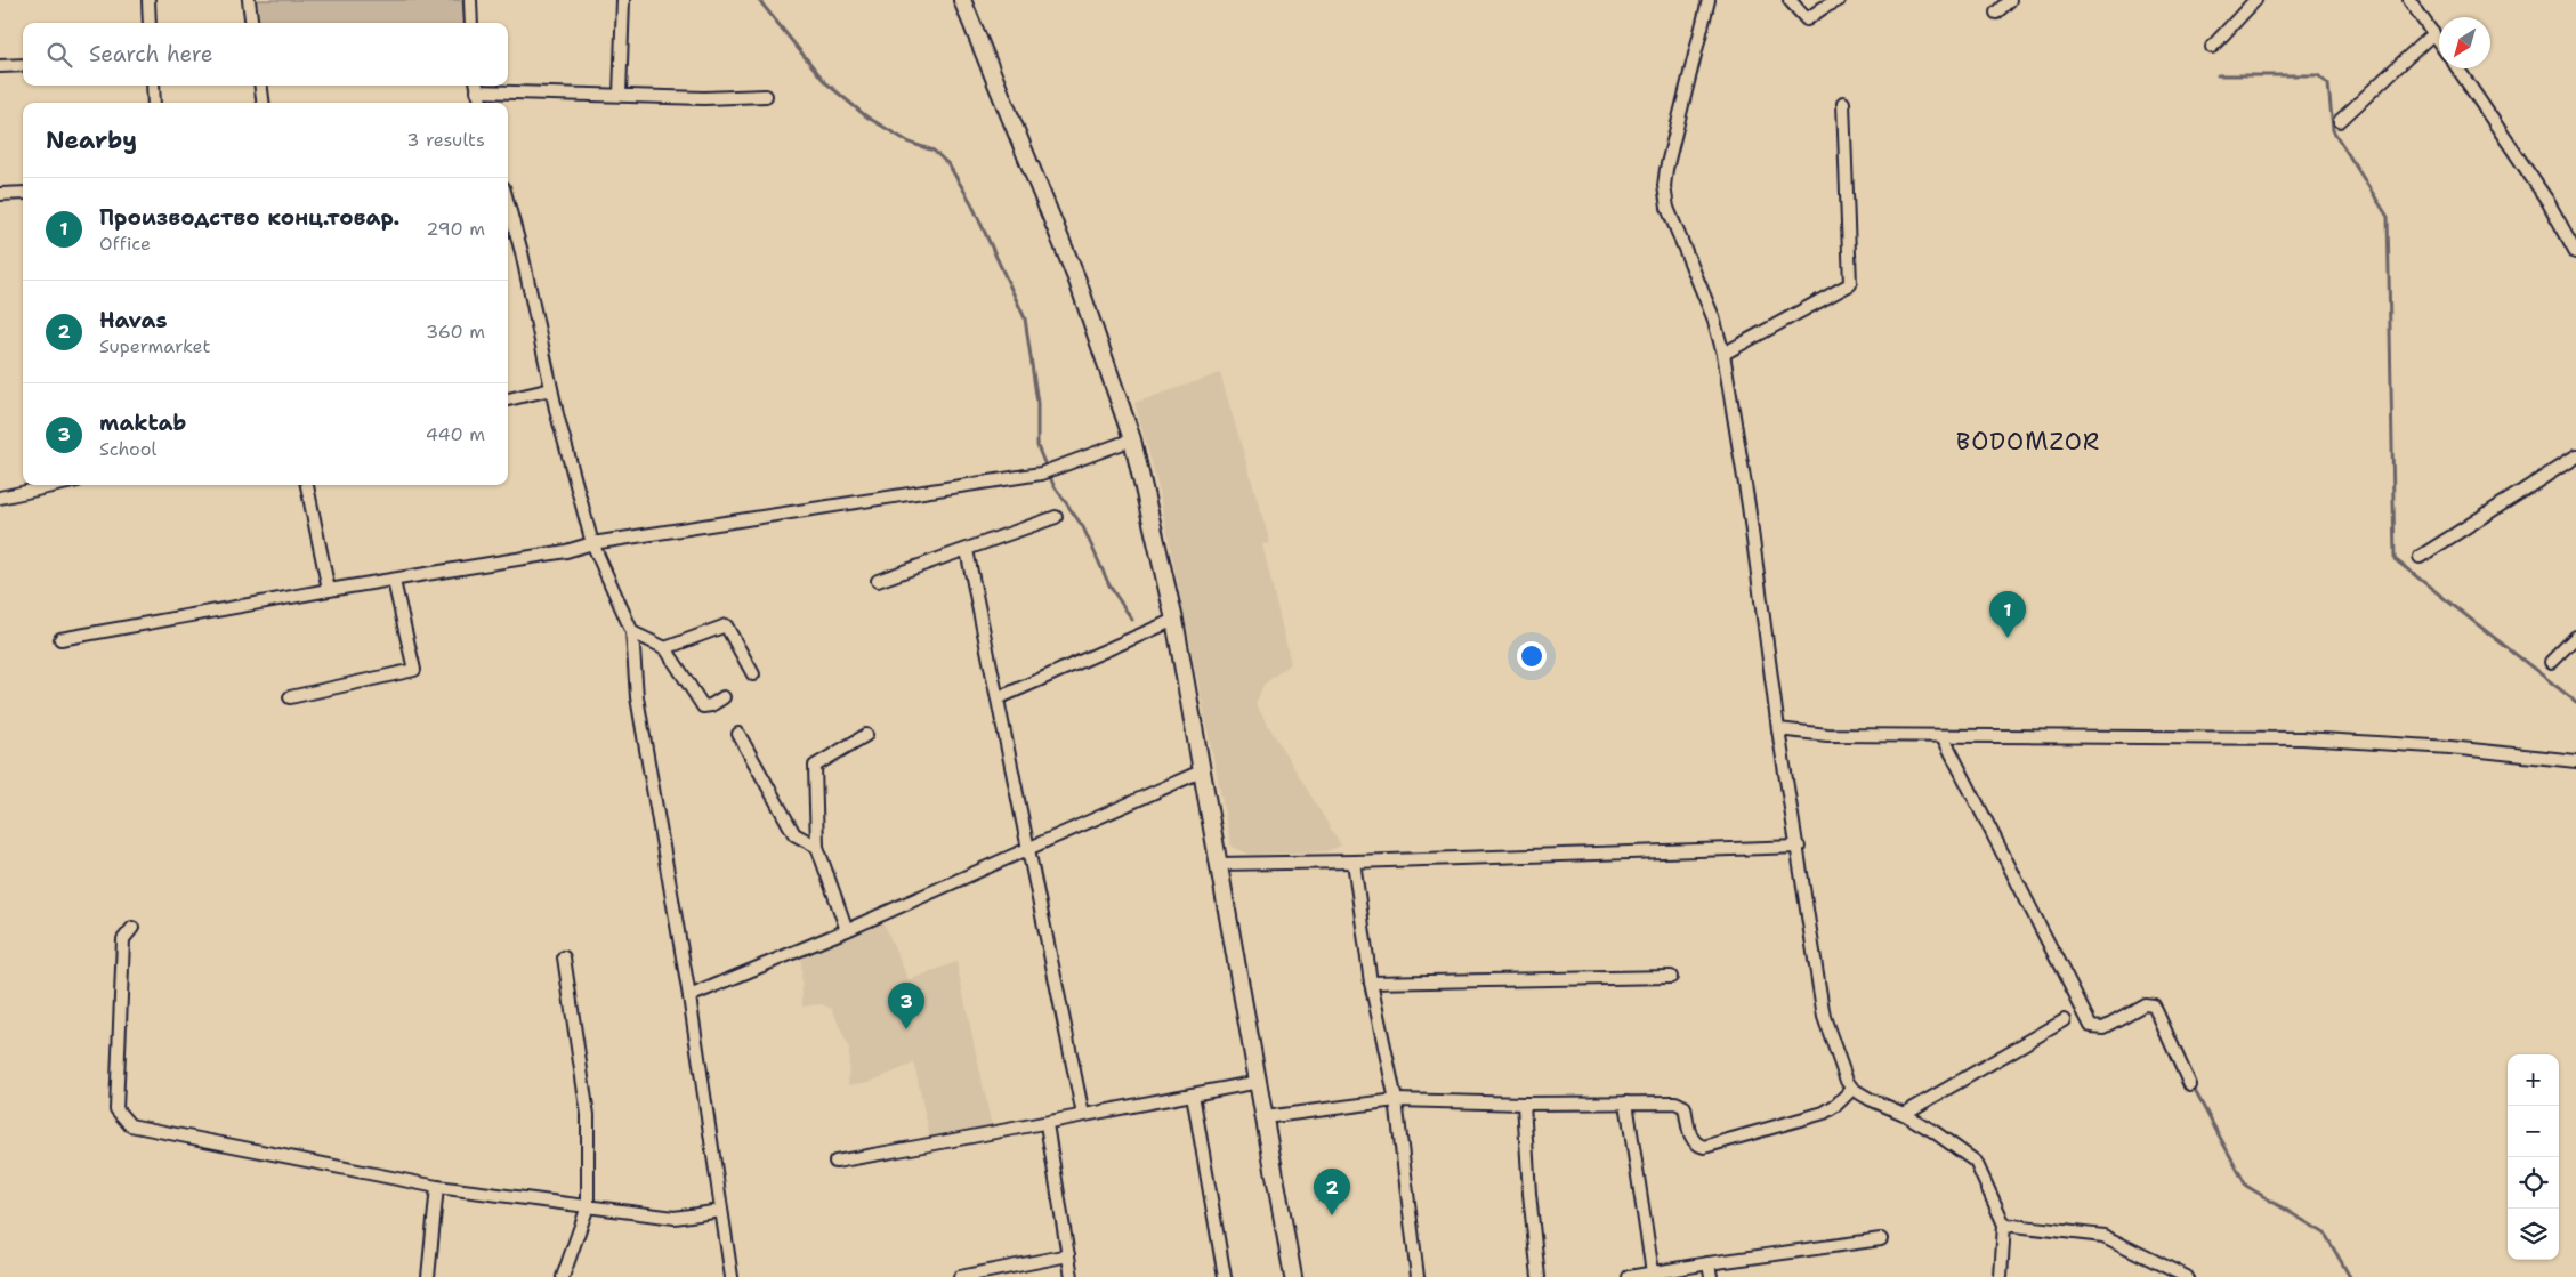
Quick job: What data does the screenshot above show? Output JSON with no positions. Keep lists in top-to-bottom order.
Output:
{
  "districts": ["BODOMZOR"],
  "north": "bottom left",
  "page": {
    "search": "Search here",
    "heading": ["Nearby", "3 results"],
    "list": [
      {
        "mark": "1",
        "name": "Производство конц.товар.",
        "note": "Office",
        "value": "290 m"
      },
      {
        "mark": "2",
        "name": "Havas",
        "note": "Supermarket",
        "value": "360 m"
      },
      {
        "mark": "3",
        "name": "maktab",
        "note": "School",
        "value": "440 m"
      }
    ],
    "pins": ["1", "3", "2"],
    "map_buttons": ["+", "−"]
  }
}
